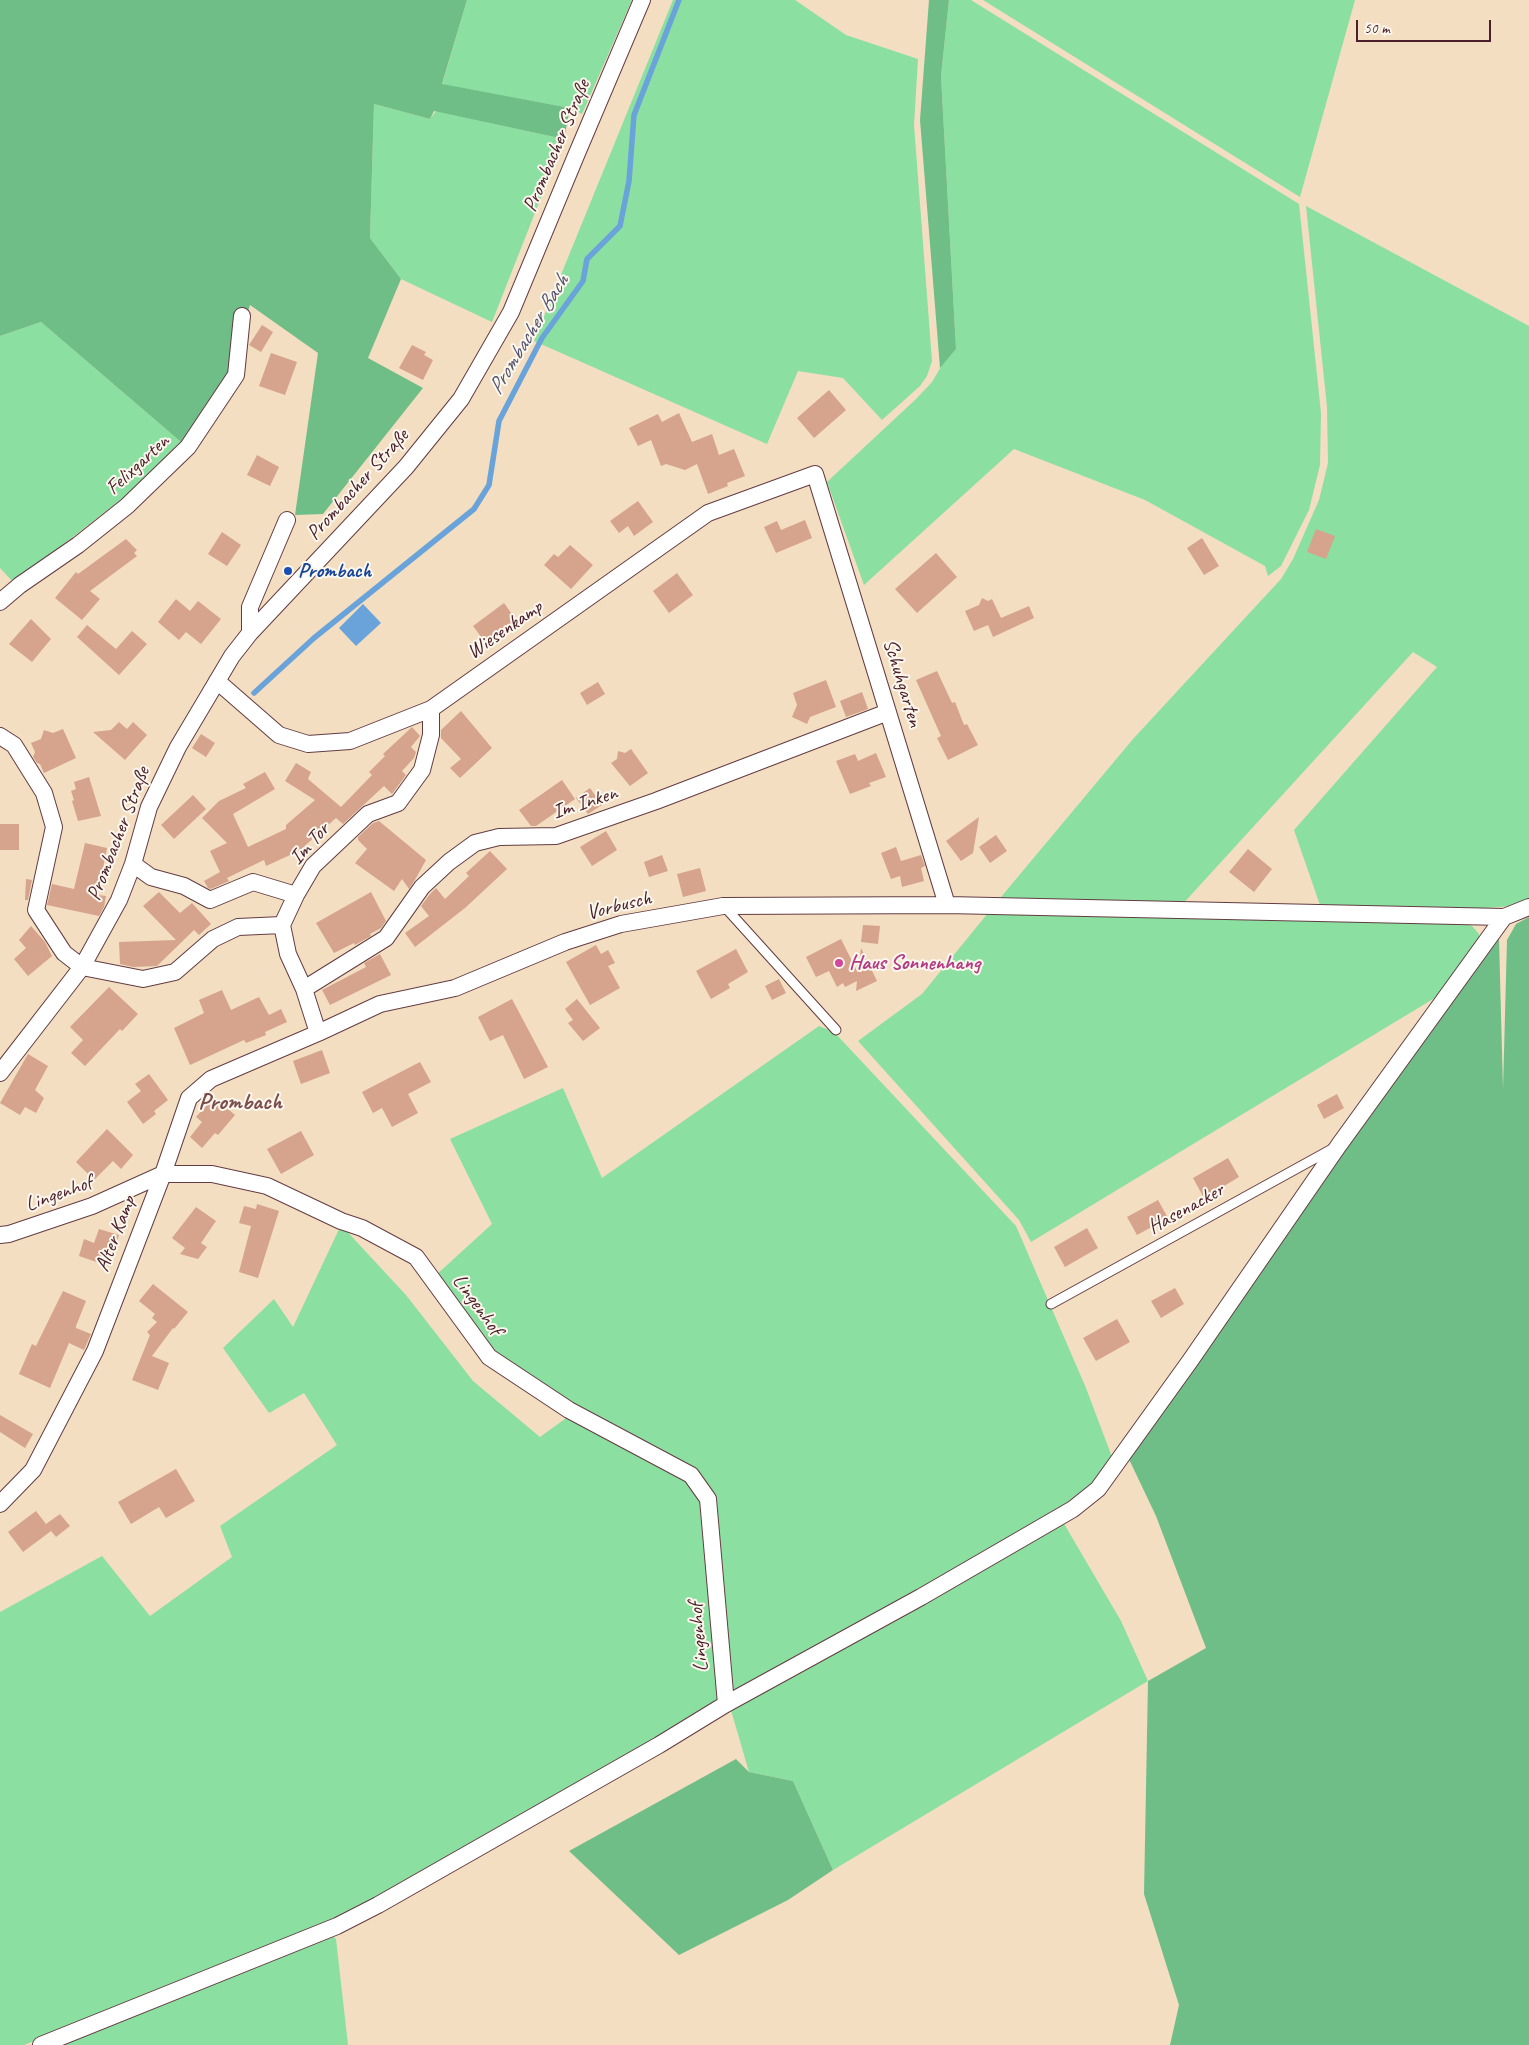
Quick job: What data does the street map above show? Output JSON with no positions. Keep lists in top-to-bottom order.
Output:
{
  "streets": {
    "street": [
      "Prombacher Straße",
      "Felixgarten",
      "Wiesenkamp",
      "Schuhgarten",
      "Im Inken",
      "Im Tor",
      "Vorbusch",
      "Lingenhof",
      "Alter Kamp"
    ],
    "lane": ["Hasenacker"]
  },
  "crossings": [
    ["Prombacher Straße", "Wiesenkamp"],
    ["Wiesenkamp", "Schuhgarten"],
    ["Wiesenkamp", "Im Tor"],
    ["Schuhgarten", "Im Inken"],
    ["Schuhgarten", "Vorbusch"],
    ["Vorbusch", "Alter Kamp"],
    ["Lingenhof", "Alter Kamp"]
  ],
  "districts": ["Prombach"],
  "water": ["Prombacher Bach"],
  "places": ["Prombach", "Haus Sonnenhang"],
  "scale_bar": "50 m"
}
